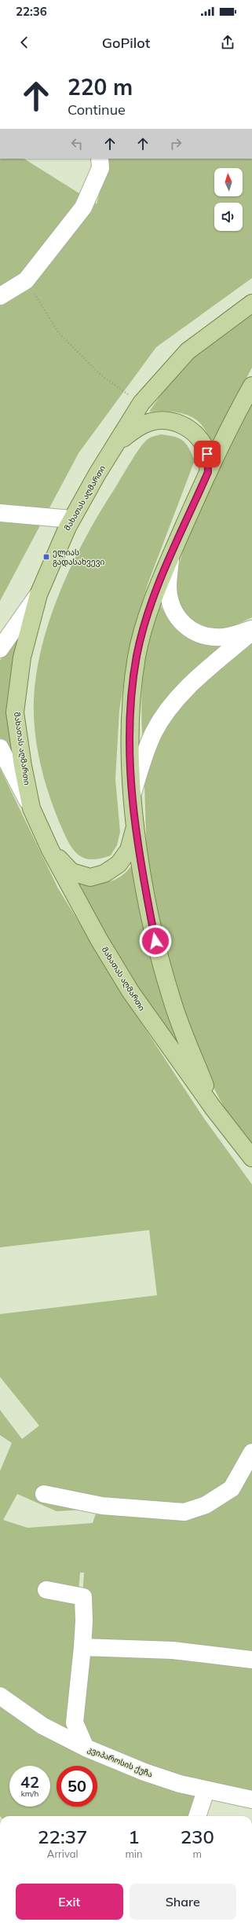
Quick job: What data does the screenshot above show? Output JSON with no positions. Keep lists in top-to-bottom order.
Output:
{
  "streets": {
    "main road": ["მახათას აღმართი"],
    "street": ["კვიპაროსის ქუჩა"]
  },
  "places": {
    "transit": ["ელიას გადასახვევი"]
  },
  "north": "top",
  "page": {
    "status": "22:36",
    "header": "GoPilot",
    "turn": ["220 m", "Continue"],
    "speed": "42 km/h",
    "limit": "50",
    "eta": [
      "22:37",
      "Arrival",
      "1",
      "min",
      "230",
      "m"
    ],
    "buttons": ["Exit", "Share"]
  }
}
